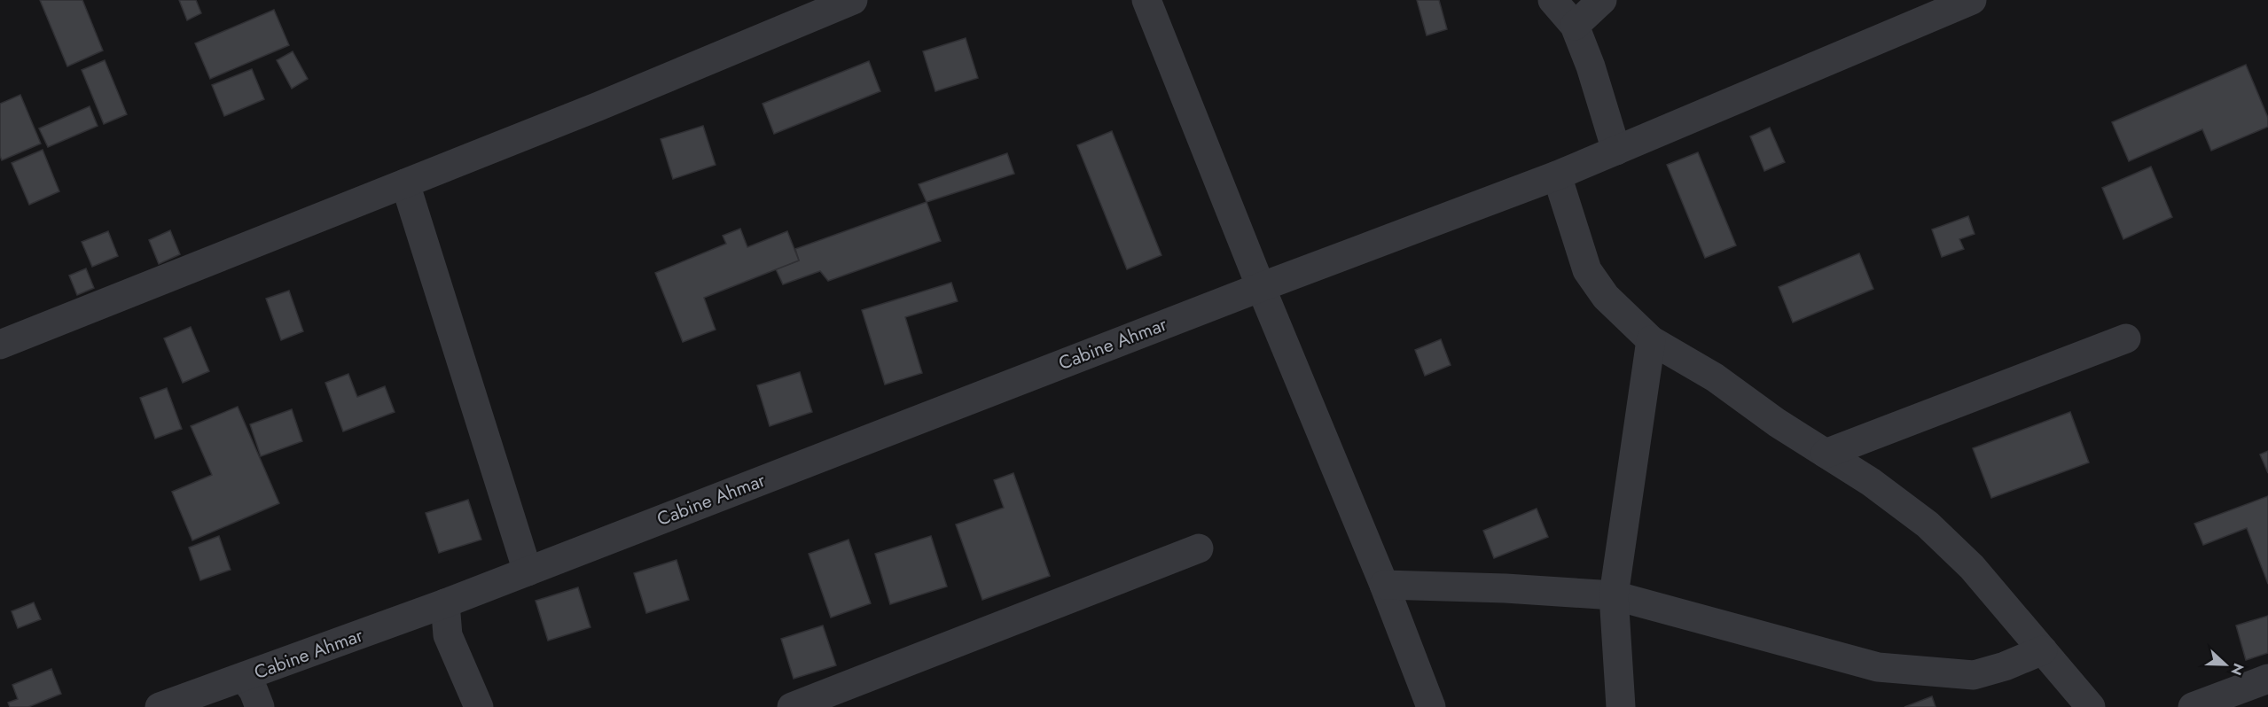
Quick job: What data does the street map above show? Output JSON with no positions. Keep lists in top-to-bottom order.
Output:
{
  "streets": {
    "street": ["Cabine Ahmar"]
  },
  "north": "right"
}
